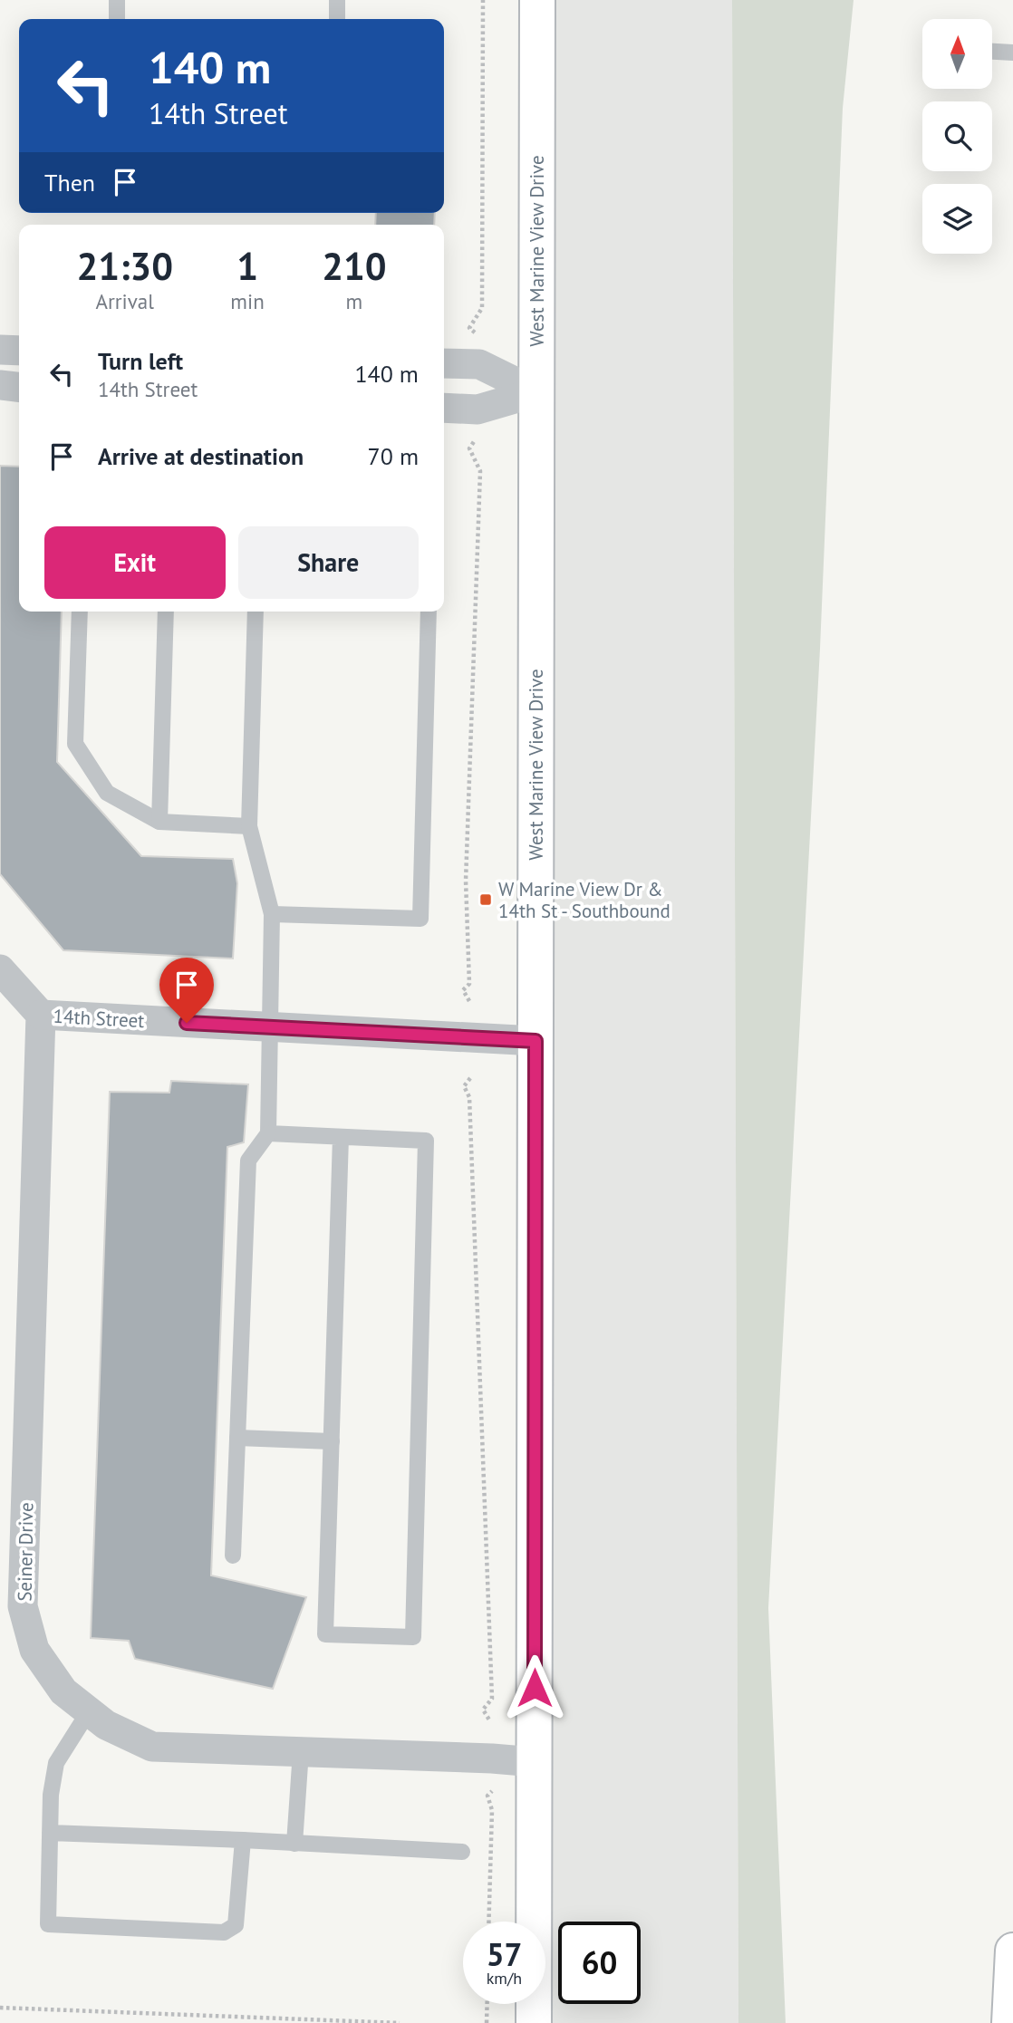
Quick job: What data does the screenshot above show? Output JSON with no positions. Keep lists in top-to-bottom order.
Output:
{
  "streets": {
    "main road": ["West Marine View Drive"],
    "street": ["14th Street", "Seiner Drive"]
  },
  "crossings": [
    ["West Marine View Drive", "14th Street"],
    ["West Marine View Drive", "Seiner Drive"],
    ["14th Street", "Seiner Drive"]
  ],
  "places": {
    "transit": ["W Marine View Dr & 14th St - Southbound"]
  },
  "north": "top",
  "page": {
    "turn": ["140 m", "14th Street"],
    "then": "Then",
    "eta": [
      "21:30",
      "Arrival",
      "1",
      "min",
      "210",
      "m"
    ],
    "list": [
      {
        "name": "Turn left",
        "note": "14th Street",
        "value": "140 m"
      },
      {
        "name": "Arrive at destination",
        "value": "70 m"
      }
    ],
    "buttons": ["Exit", "Share"],
    "speed": "57 km/h",
    "limit": "60"
  }
}
